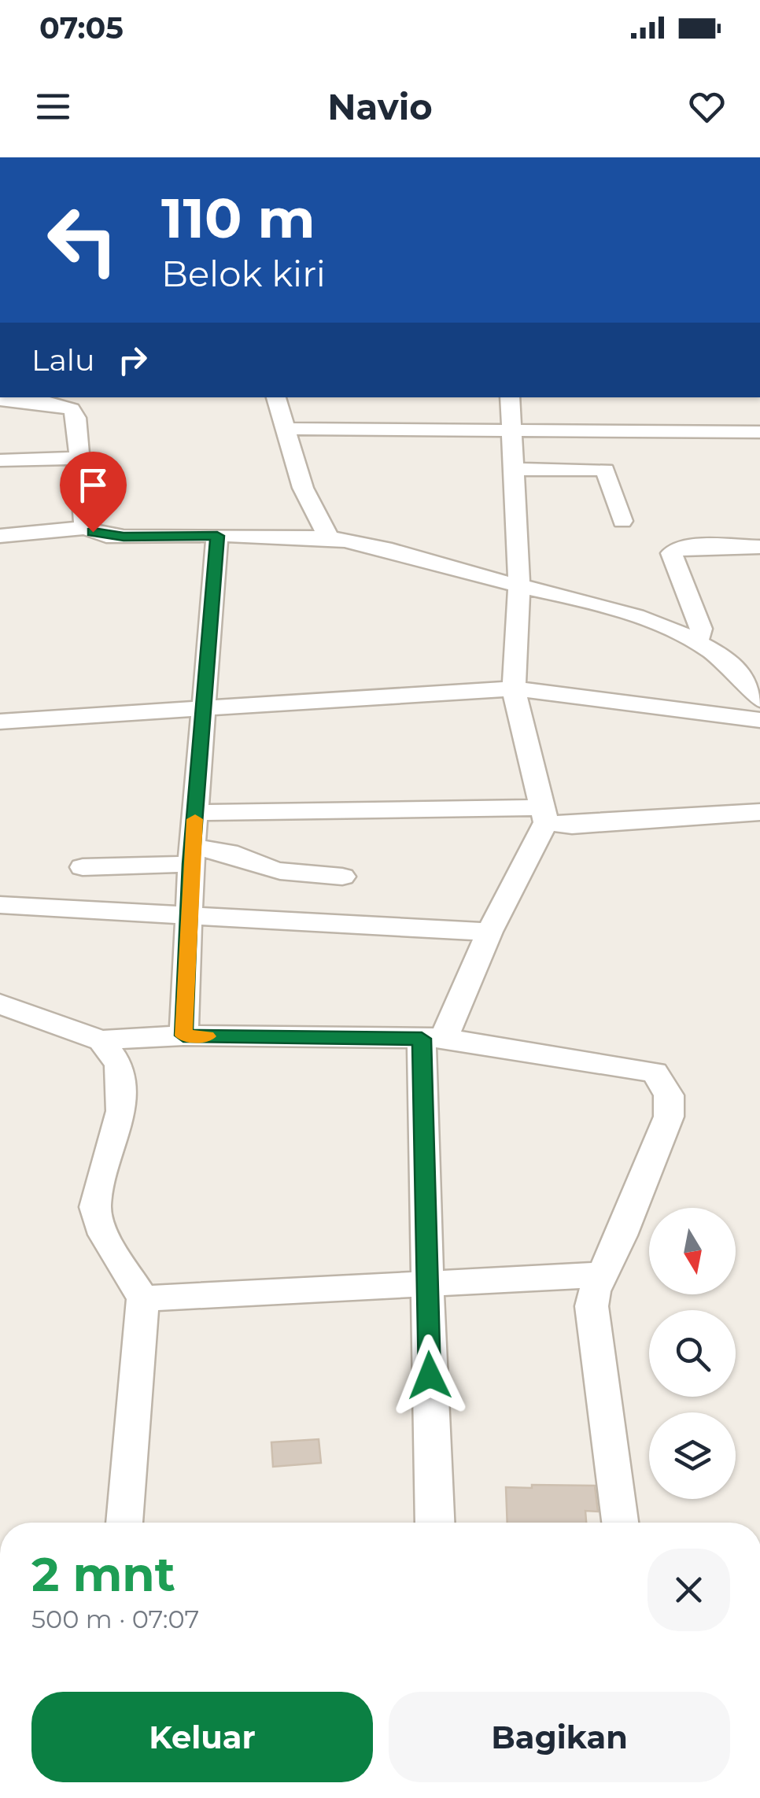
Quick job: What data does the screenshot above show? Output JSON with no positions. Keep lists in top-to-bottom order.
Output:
{
  "north": "bottom",
  "page": {
    "status": "07:05",
    "header": "Navio",
    "turn": ["110 m", "Belok kiri"],
    "then": "Lalu",
    "heading": ["2 mnt", "500 m · 07:07"],
    "buttons": ["Keluar", "Bagikan"]
  }
}
